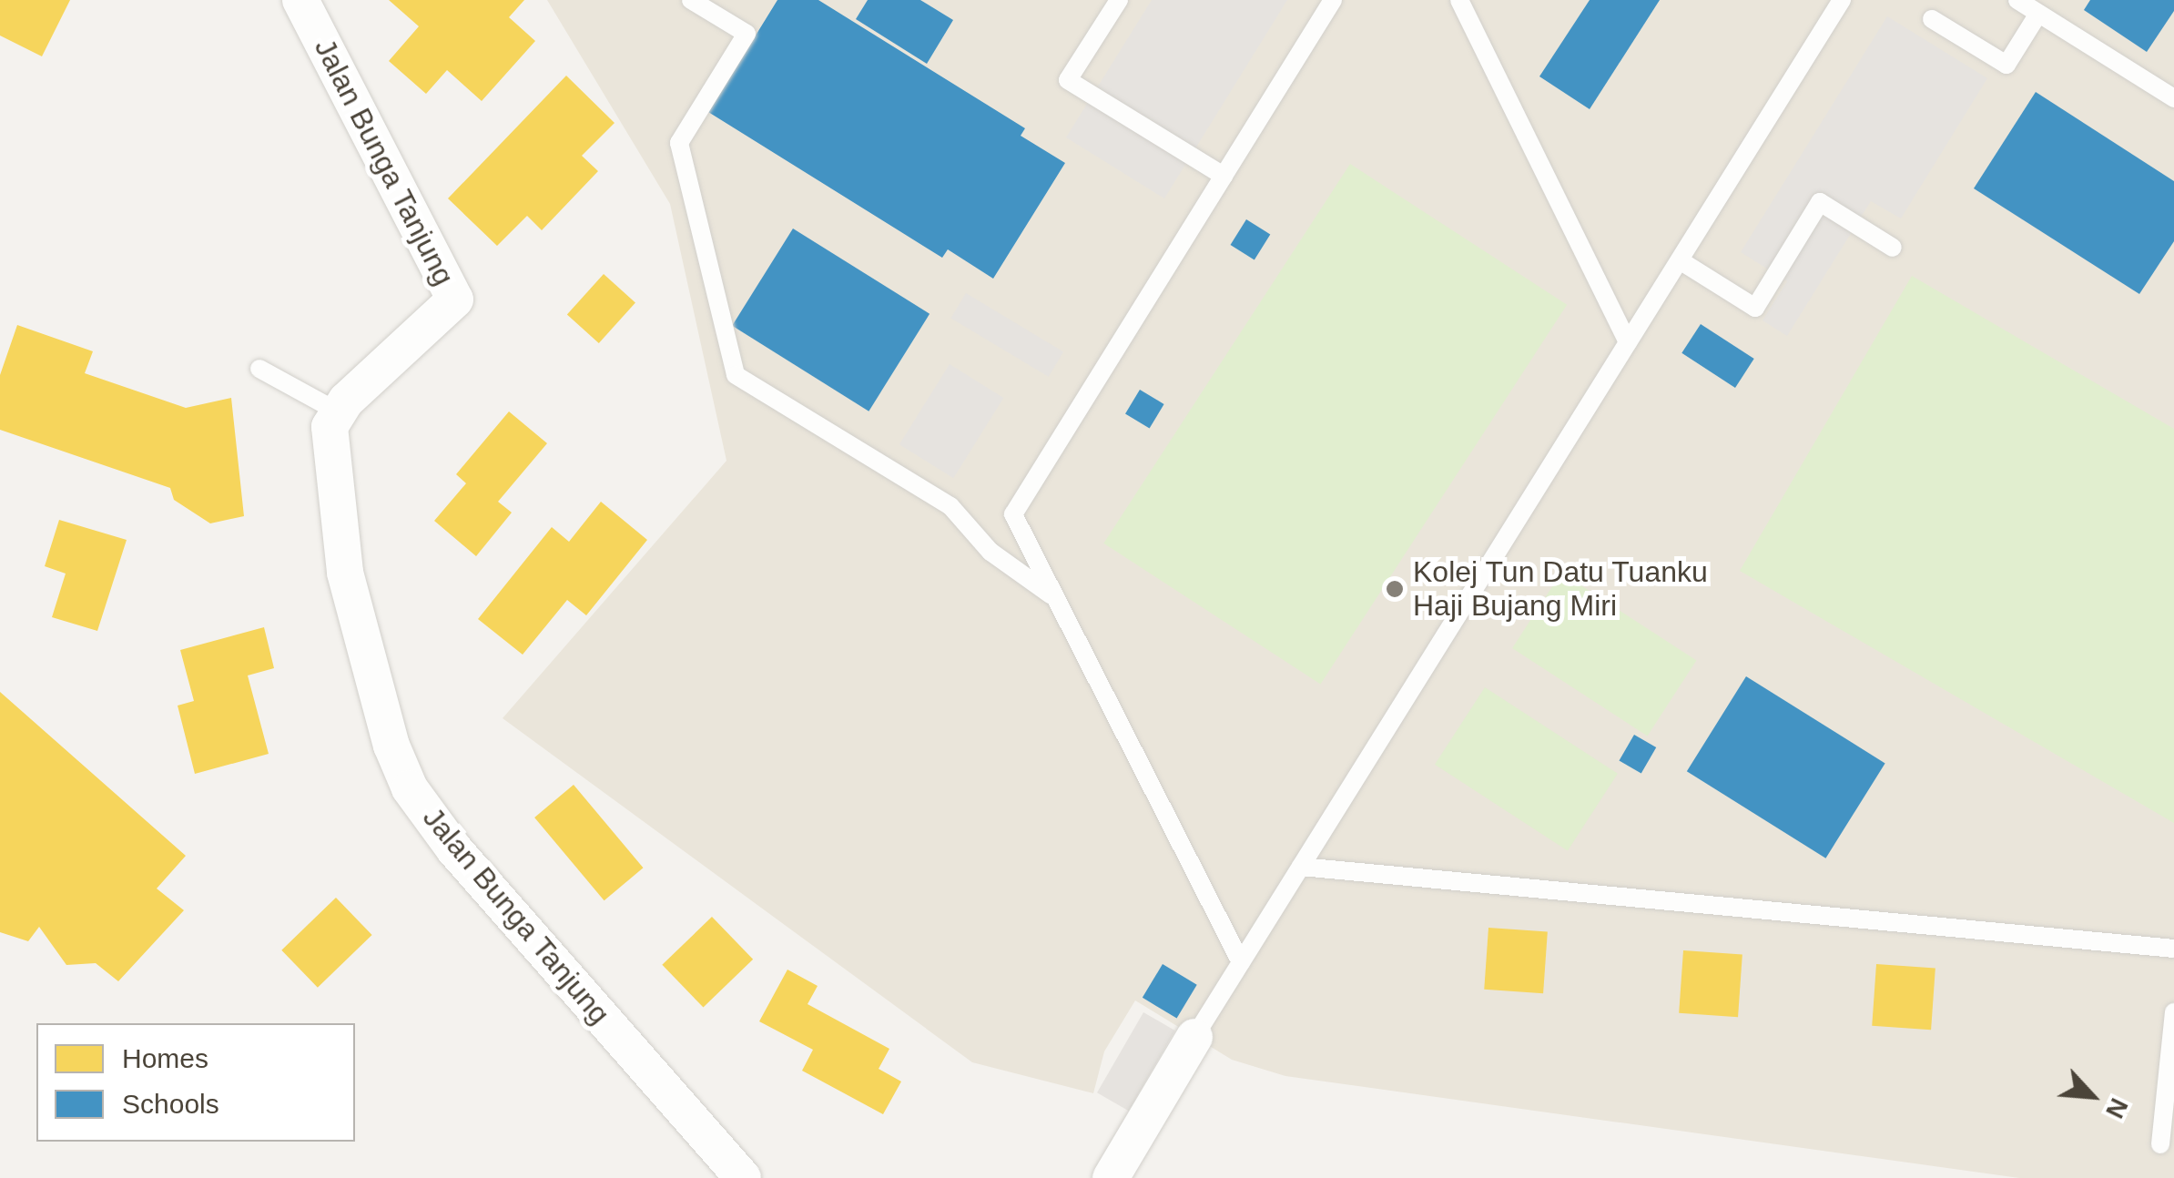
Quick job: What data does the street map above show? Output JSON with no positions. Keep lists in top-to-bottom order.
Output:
{
  "streets": {
    "street": ["Jalan Bunga Tanjung"]
  },
  "places": ["Kolej Tun Datu Tuanku Haji Bujang Miri"],
  "legend": ["Homes", "Schools"],
  "north": "bottom right"
}
